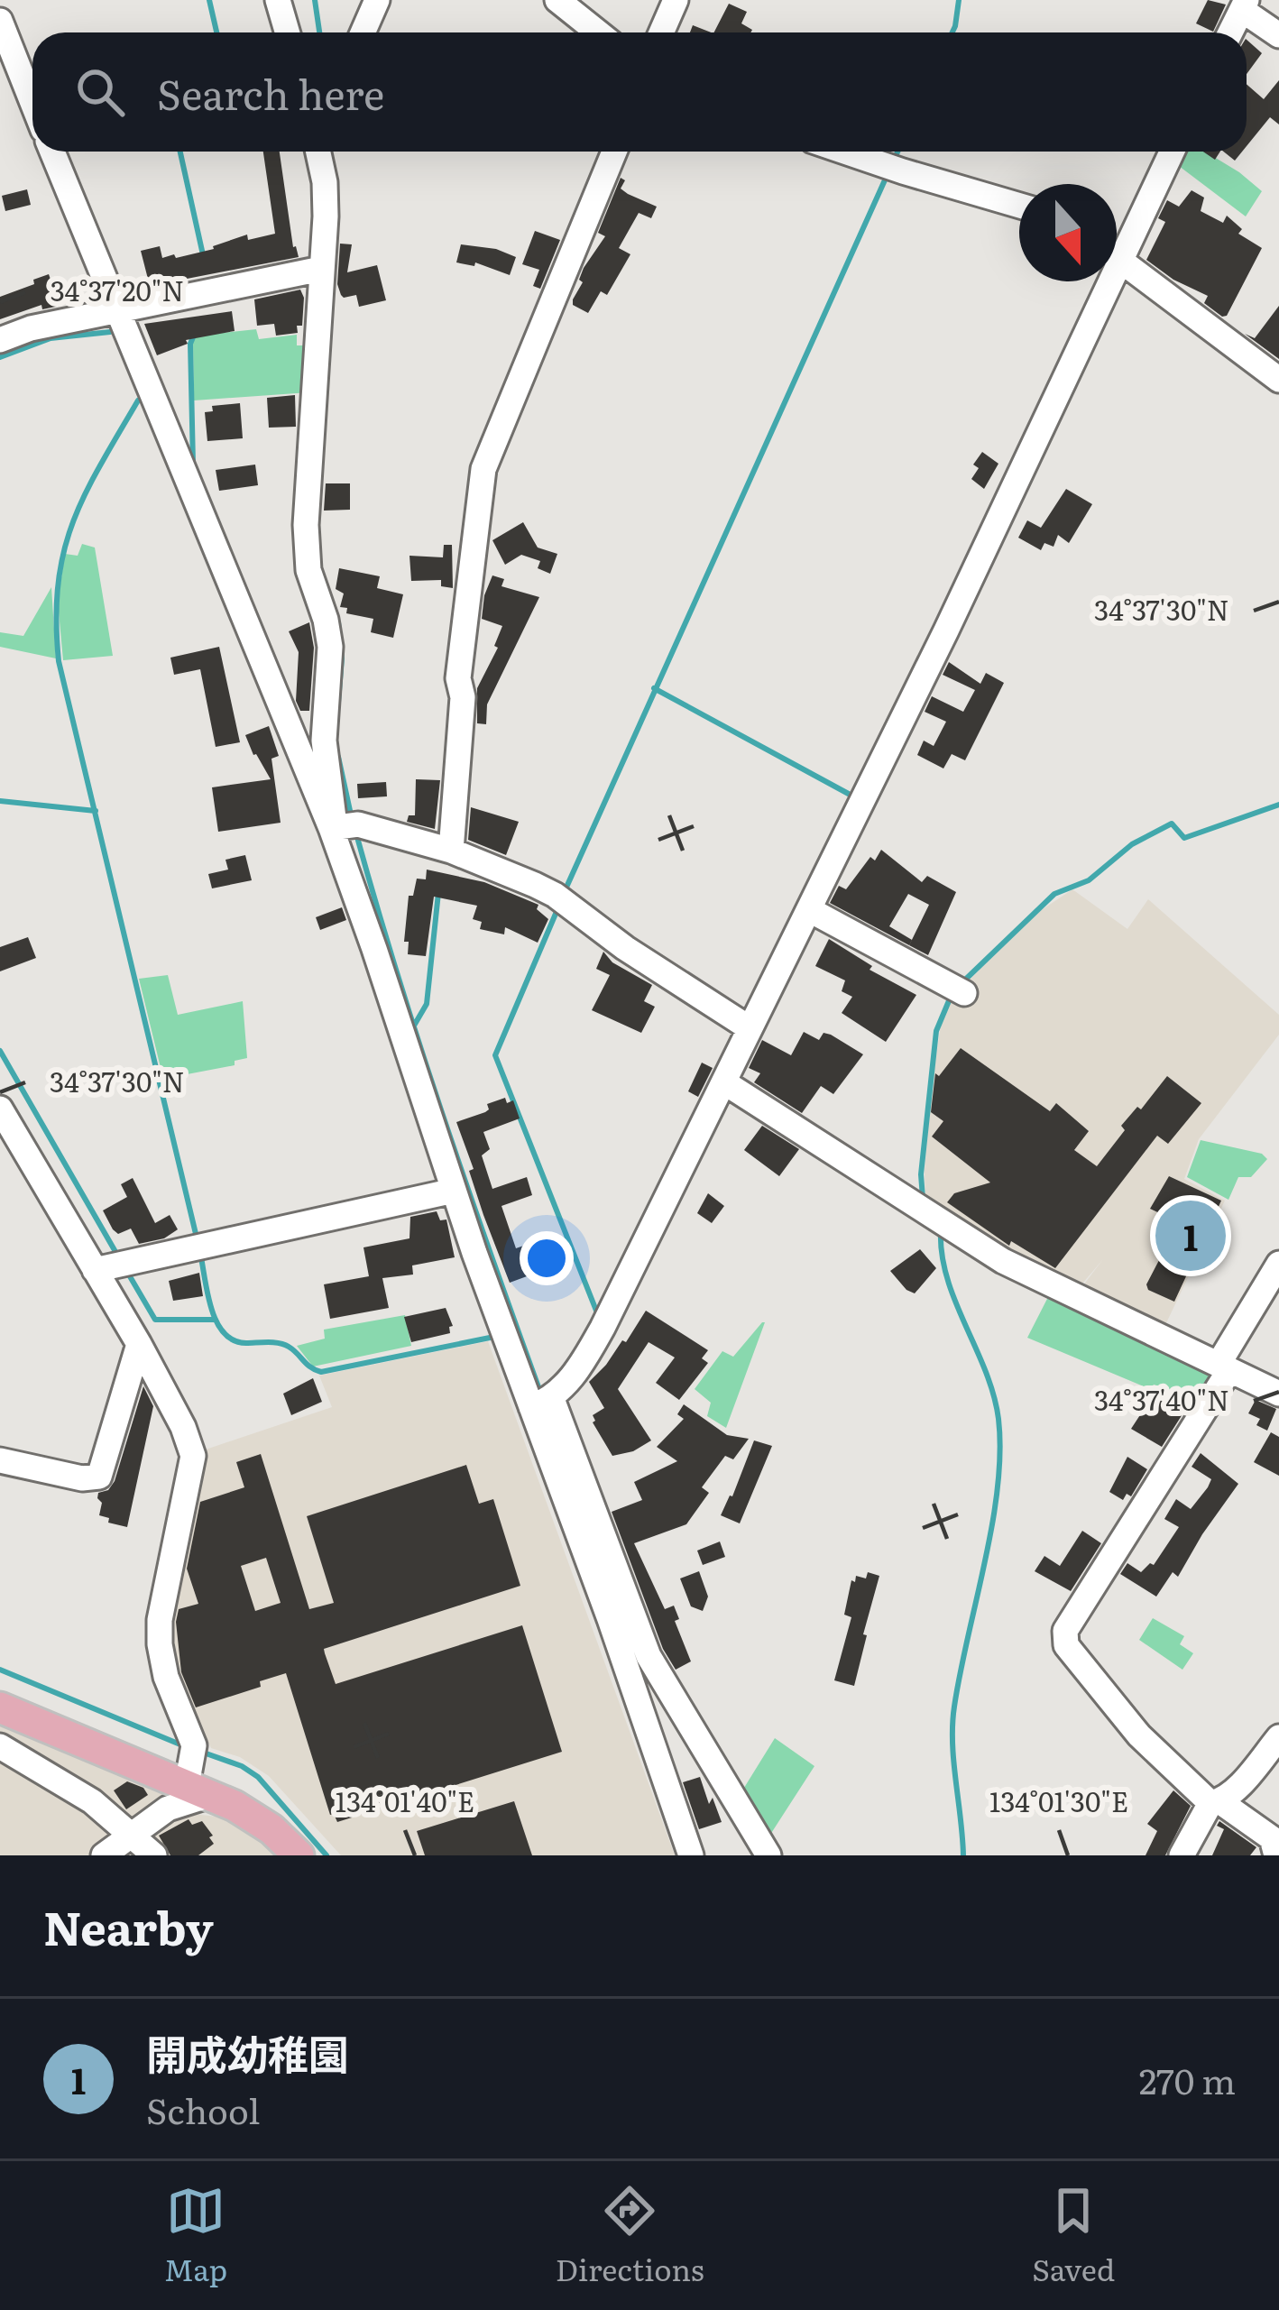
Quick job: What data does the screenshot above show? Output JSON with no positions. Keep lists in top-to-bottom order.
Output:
{
  "north": "bottom",
  "page": {
    "search": "Search here",
    "pins": "1",
    "heading": "Nearby",
    "list": [
      {
        "mark": "1",
        "name": "開成幼稚園",
        "note": "School",
        "value": "270 m"
      }
    ],
    "nav": ["Map", "Directions", "Saved"]
  },
  "coordinates": [
    "34°37'20\"N",
    "34°37'30\"N",
    "34°37'40\"N",
    "134°01'40\"E",
    "134°01'30\"E"
  ]
}
